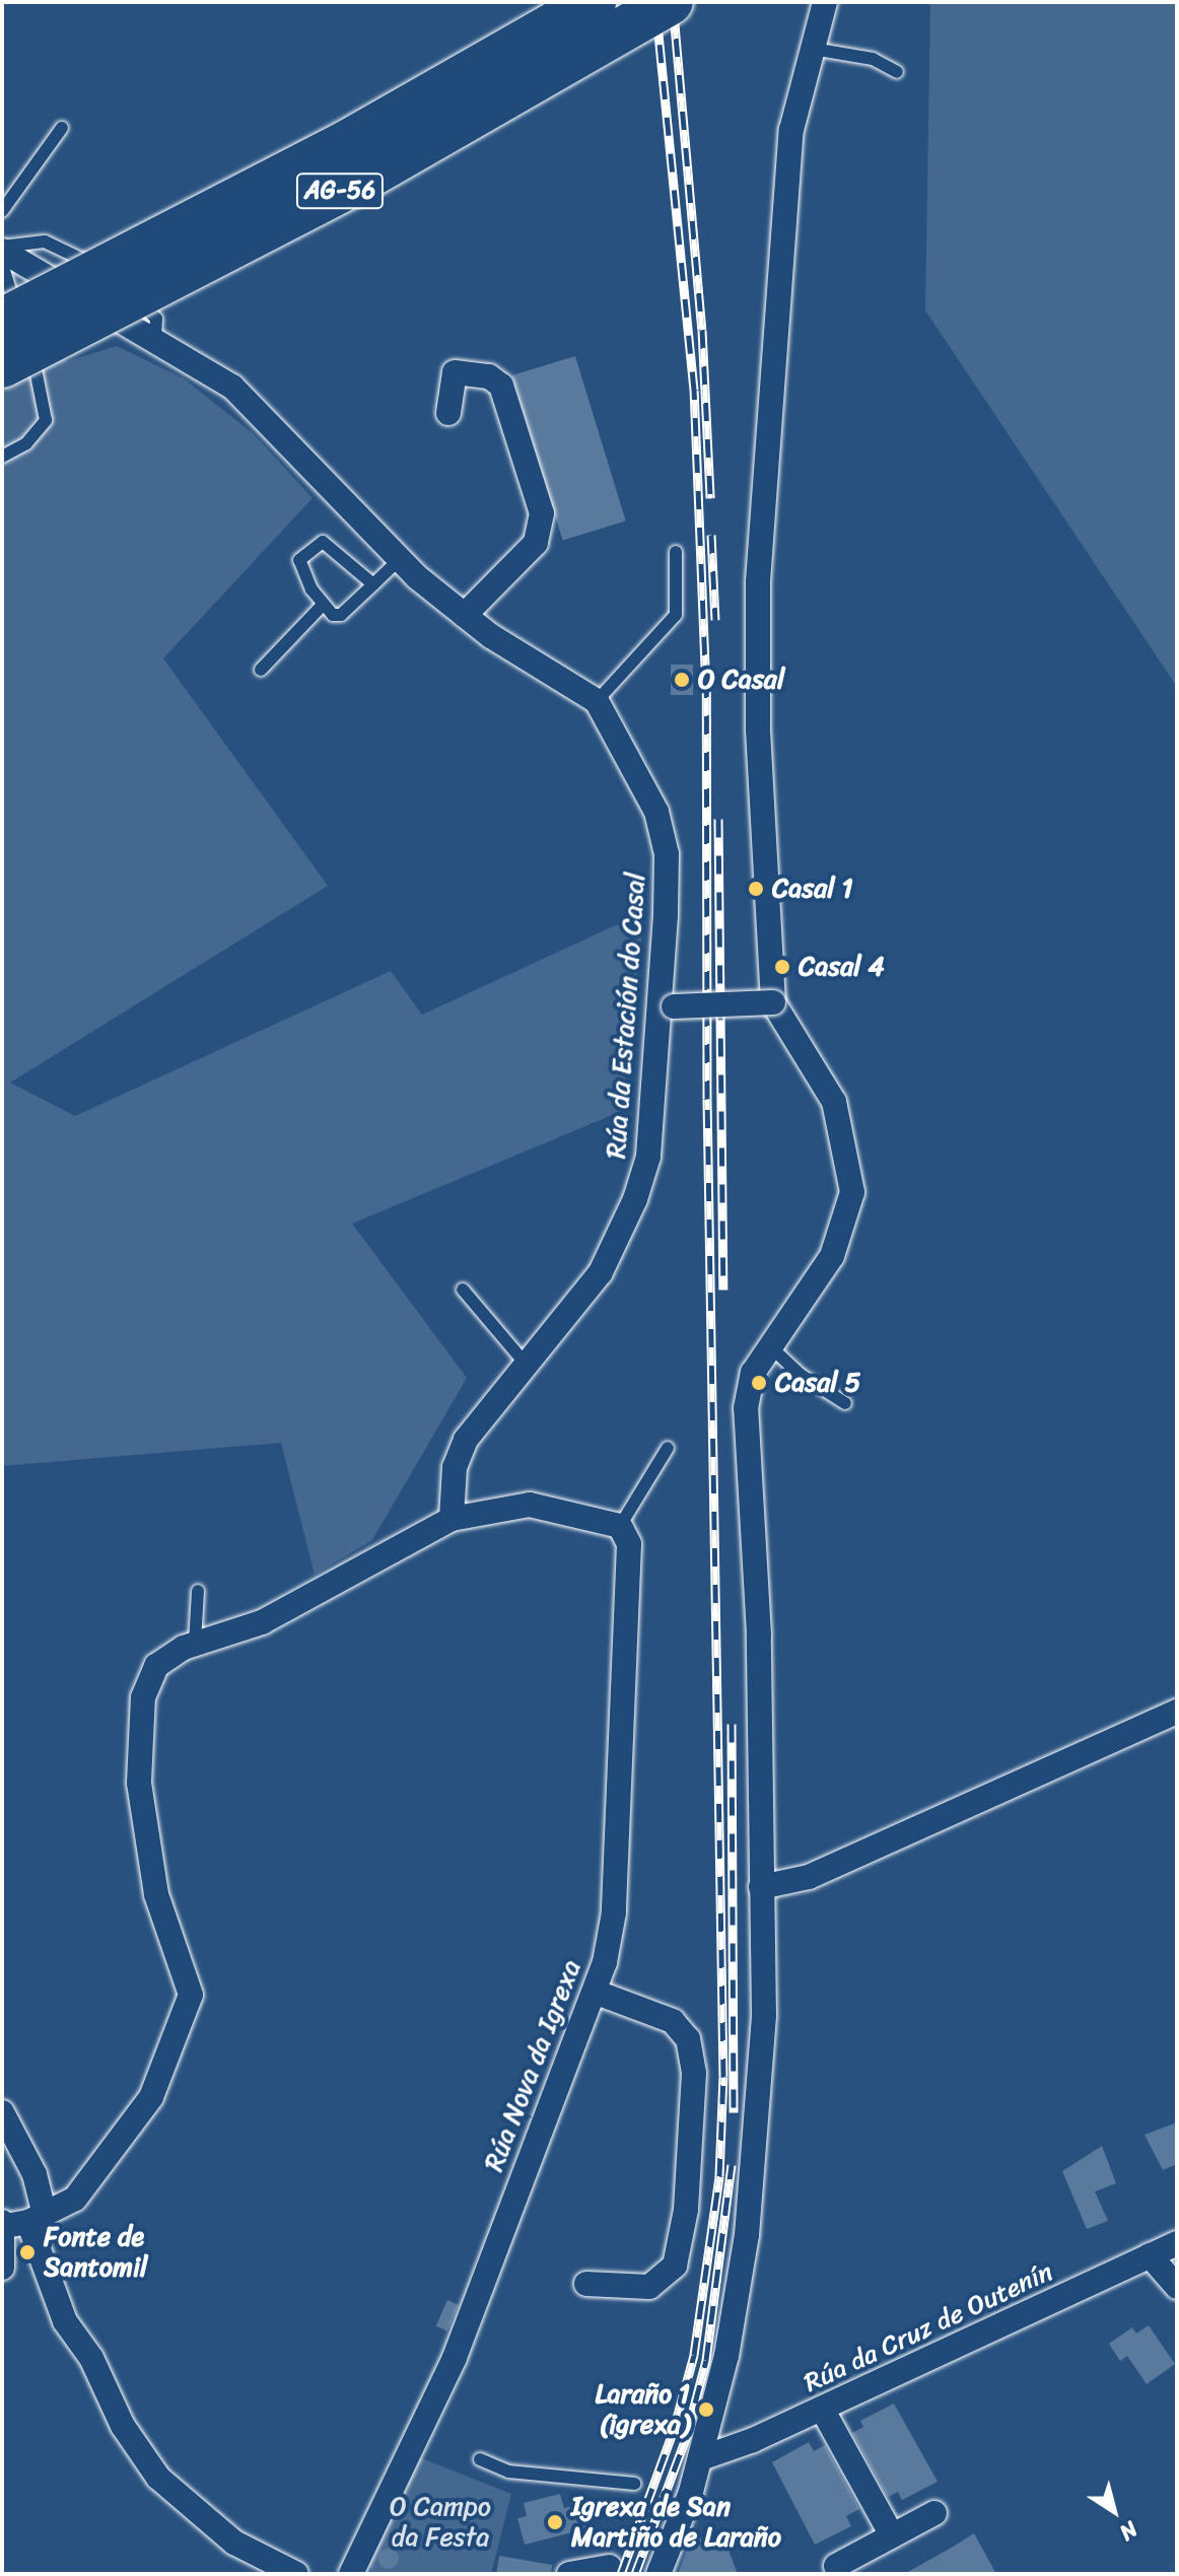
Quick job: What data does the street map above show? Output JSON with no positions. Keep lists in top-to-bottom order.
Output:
{
  "streets": {
    "highway": ["AG-56"],
    "street": ["Rúa da Estación do Casal", "Rúa Nova da Igrexa", "Rúa da Cruz de Outenín"]
  },
  "parks": ["O Campo da Festa"],
  "places": [
    "O Casal",
    "Casal 1",
    "Casal 4",
    "Casal 5",
    "Fonte de Santomil",
    "Laraño 1 (igrexa)",
    "Igrexa de San Martiño de Laraño"
  ],
  "north": "bottom right"
}
